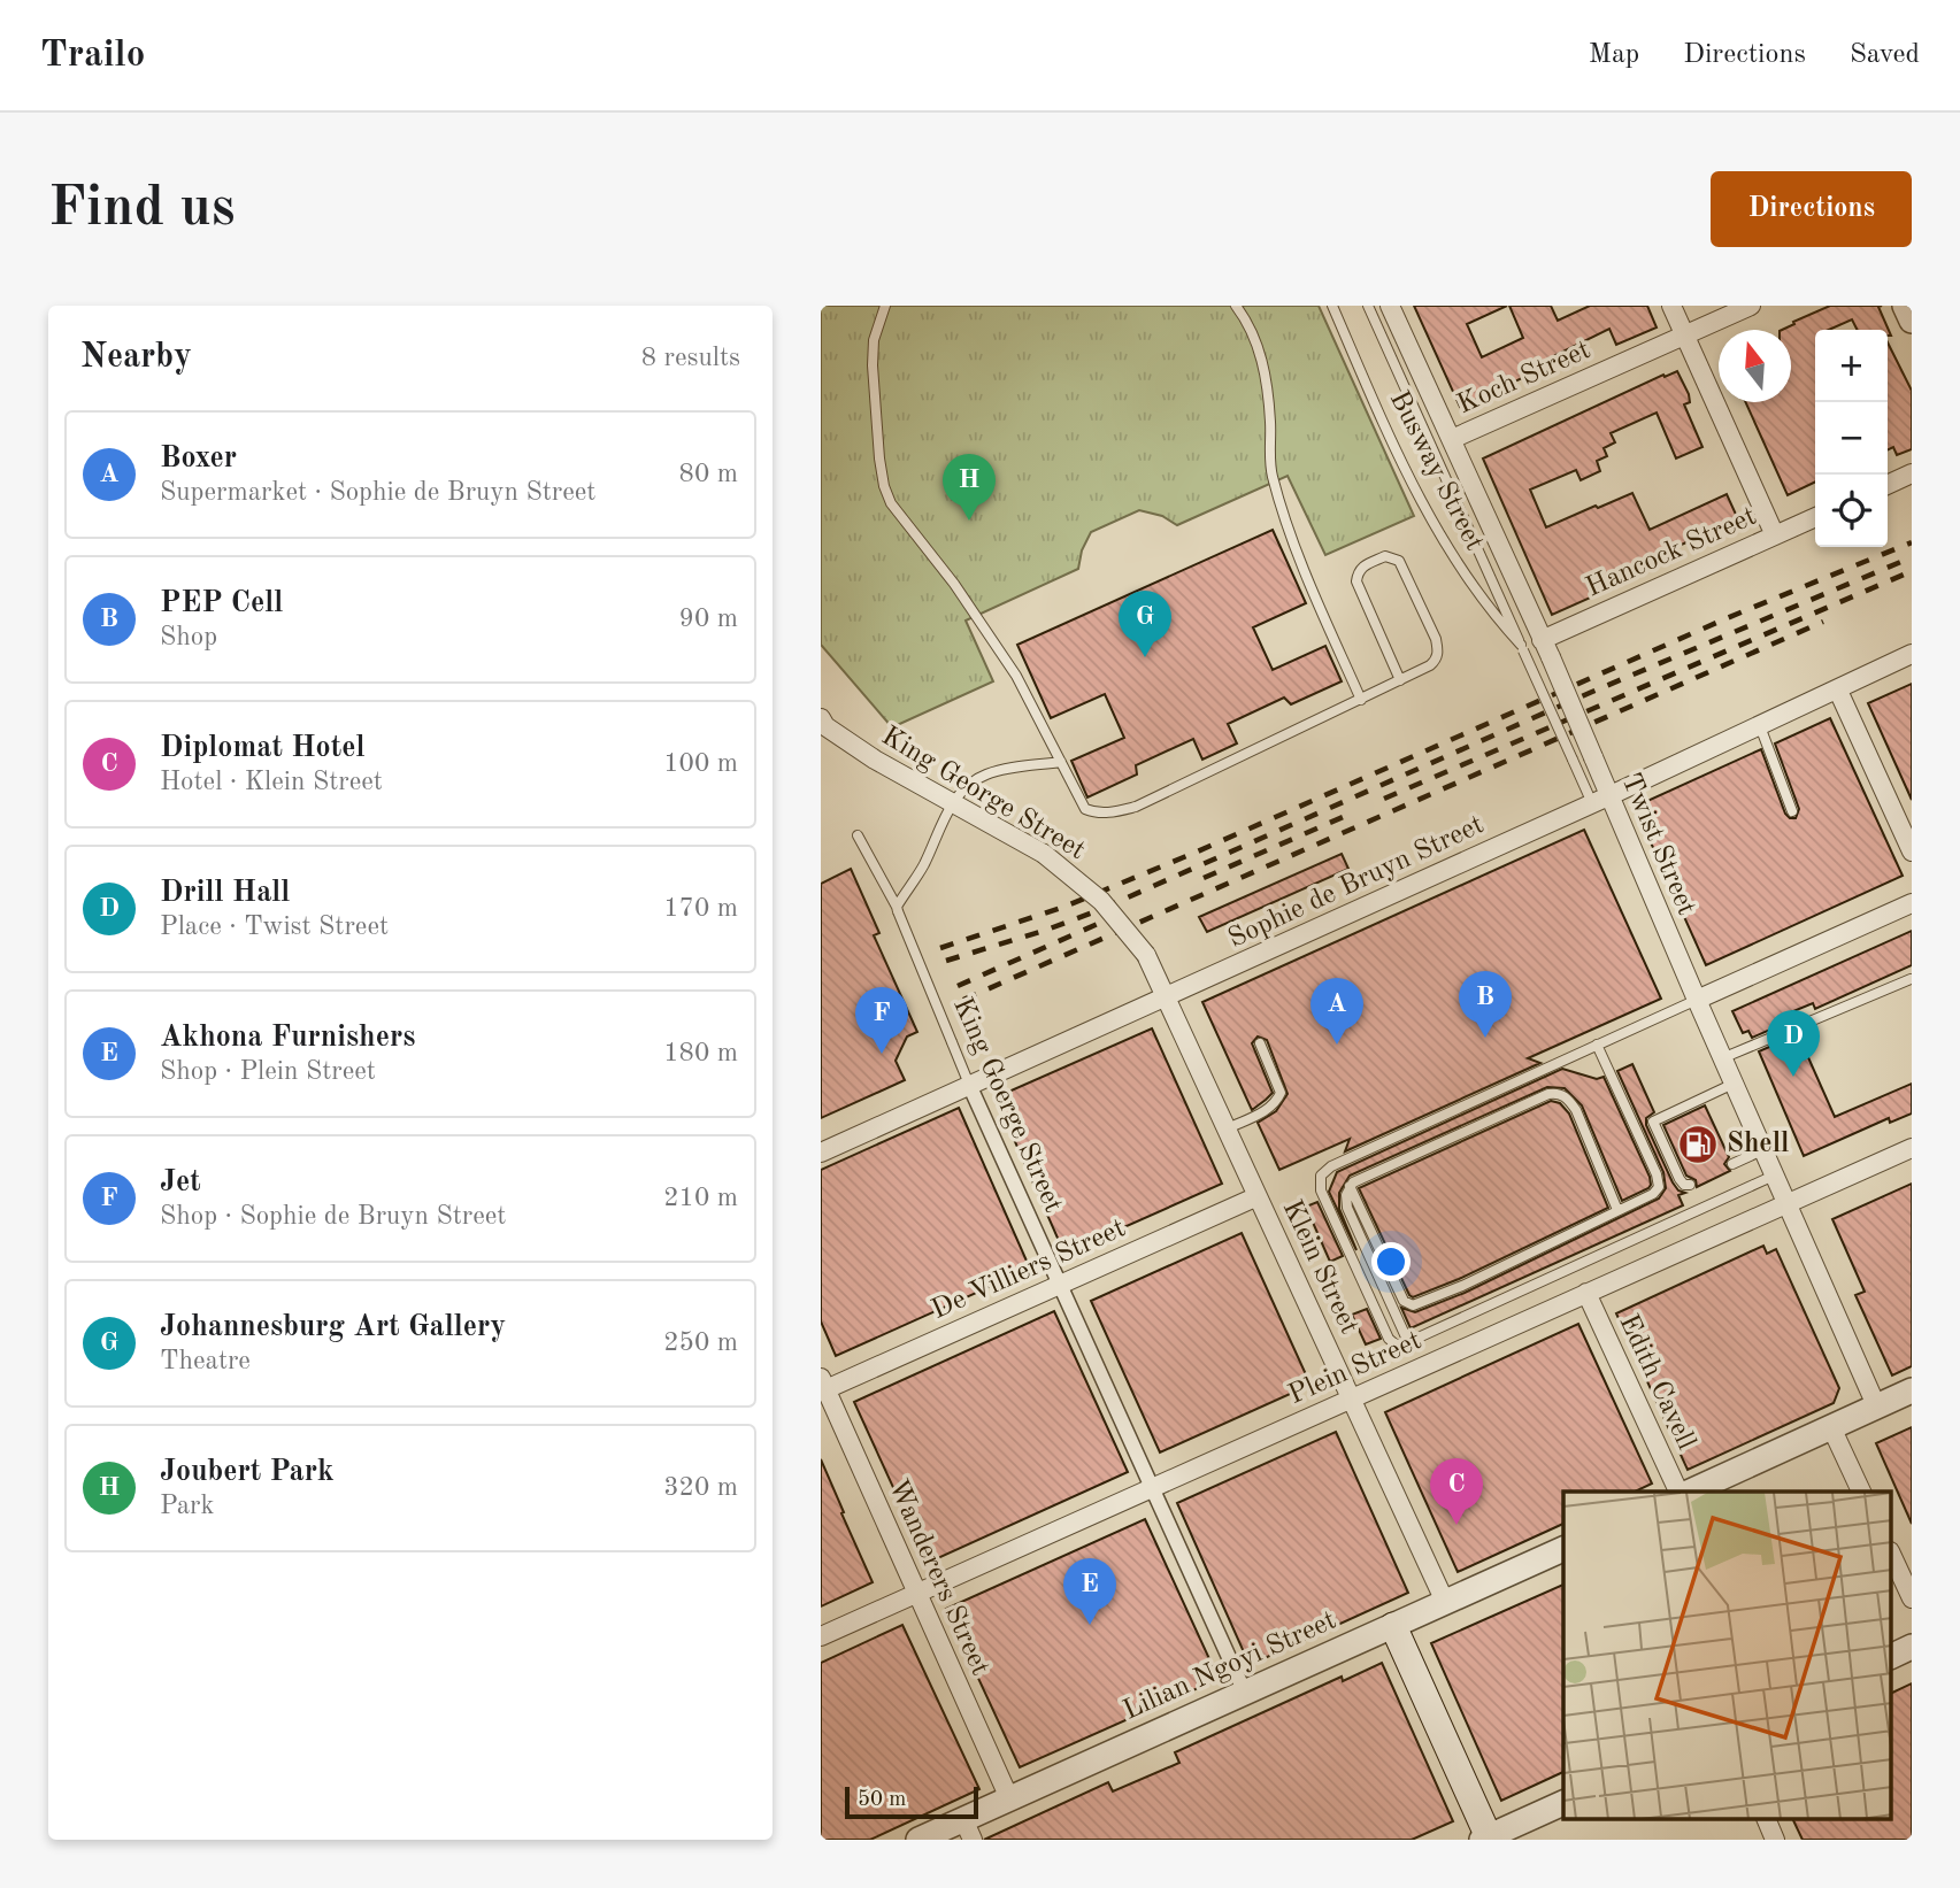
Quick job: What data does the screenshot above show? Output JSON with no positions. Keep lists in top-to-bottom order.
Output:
{
  "streets": {
    "street": [
      "Koch Street",
      "Hancock Street",
      "King George Street",
      "Twist Street",
      "Sophie de Bruyn Street",
      "King Goerge Street",
      "Klein Street",
      "De Villiers Street",
      "Plein Street",
      "Edith Cavell",
      "Wanderers Street",
      "Lilian Ngoyi Street"
    ],
    "lane": ["Busway Street"]
  },
  "crossings": [
    ["Koch Street", "Twist Street"],
    ["Busway Street", "Twist Street"],
    ["Busway Street", "Sophie de Bruyn Street"],
    ["Hancock Street", "Twist Street"],
    ["King George Street", "Sophie de Bruyn Street"],
    ["King George Street", "Klein Street"],
    ["Twist Street", "Sophie de Bruyn Street"],
    ["Twist Street", "Plein Street"],
    ["Sophie de Bruyn Street", "King Goerge Street"],
    ["Sophie de Bruyn Street", "Klein Street"],
    ["King Goerge Street", "De Villiers Street"],
    ["King Goerge Street", "Plein Street"],
    ["King Goerge Street", "Lilian Ngoyi Street"],
    ["Klein Street", "De Villiers Street"],
    ["Klein Street", "Plein Street"],
    ["Klein Street", "Lilian Ngoyi Street"],
    ["De Villiers Street", "Wanderers Street"],
    ["Plein Street", "Edith Cavell"],
    ["Plein Street", "Wanderers Street"],
    ["Wanderers Street", "Lilian Ngoyi Street"]
  ],
  "places": {
    "fuel station": ["Shell"]
  },
  "scale_bar": "50 m",
  "north": "top",
  "page": {
    "header": "Trailo",
    "nav": ["Map", "Directions", "Saved"],
    "buttons": "Directions",
    "title": "Find us",
    "heading": ["Nearby", "8 results"],
    "map_buttons": ["+", "−"],
    "list": [
      {
        "mark": "A",
        "name": "Boxer",
        "note": "Supermarket · Sophie de Bruyn Street",
        "value": "80 m"
      },
      {
        "mark": "B",
        "name": "PEP Cell",
        "note": "Shop",
        "value": "90 m"
      },
      {
        "mark": "C",
        "name": "Diplomat Hotel",
        "note": "Hotel · Klein Street",
        "value": "100 m"
      },
      {
        "mark": "D",
        "name": "Drill Hall",
        "note": "Place · Twist Street",
        "value": "170 m"
      },
      {
        "mark": "E",
        "name": "Akhona Furnishers",
        "note": "Shop · Plein Street",
        "value": "180 m"
      },
      {
        "mark": "F",
        "name": "Jet",
        "note": "Shop · Sophie de Bruyn Street",
        "value": "210 m"
      },
      {
        "mark": "G",
        "name": "Johannesburg Art Gallery",
        "note": "Theatre",
        "value": "250 m"
      },
      {
        "mark": "H",
        "name": "Joubert Park",
        "note": "Park",
        "value": "320 m"
      }
    ],
    "pins": [
      "H",
      "G",
      "B",
      "A",
      "F",
      "D",
      "C",
      "E"
    ],
    "scale": "50 m"
  }
}
